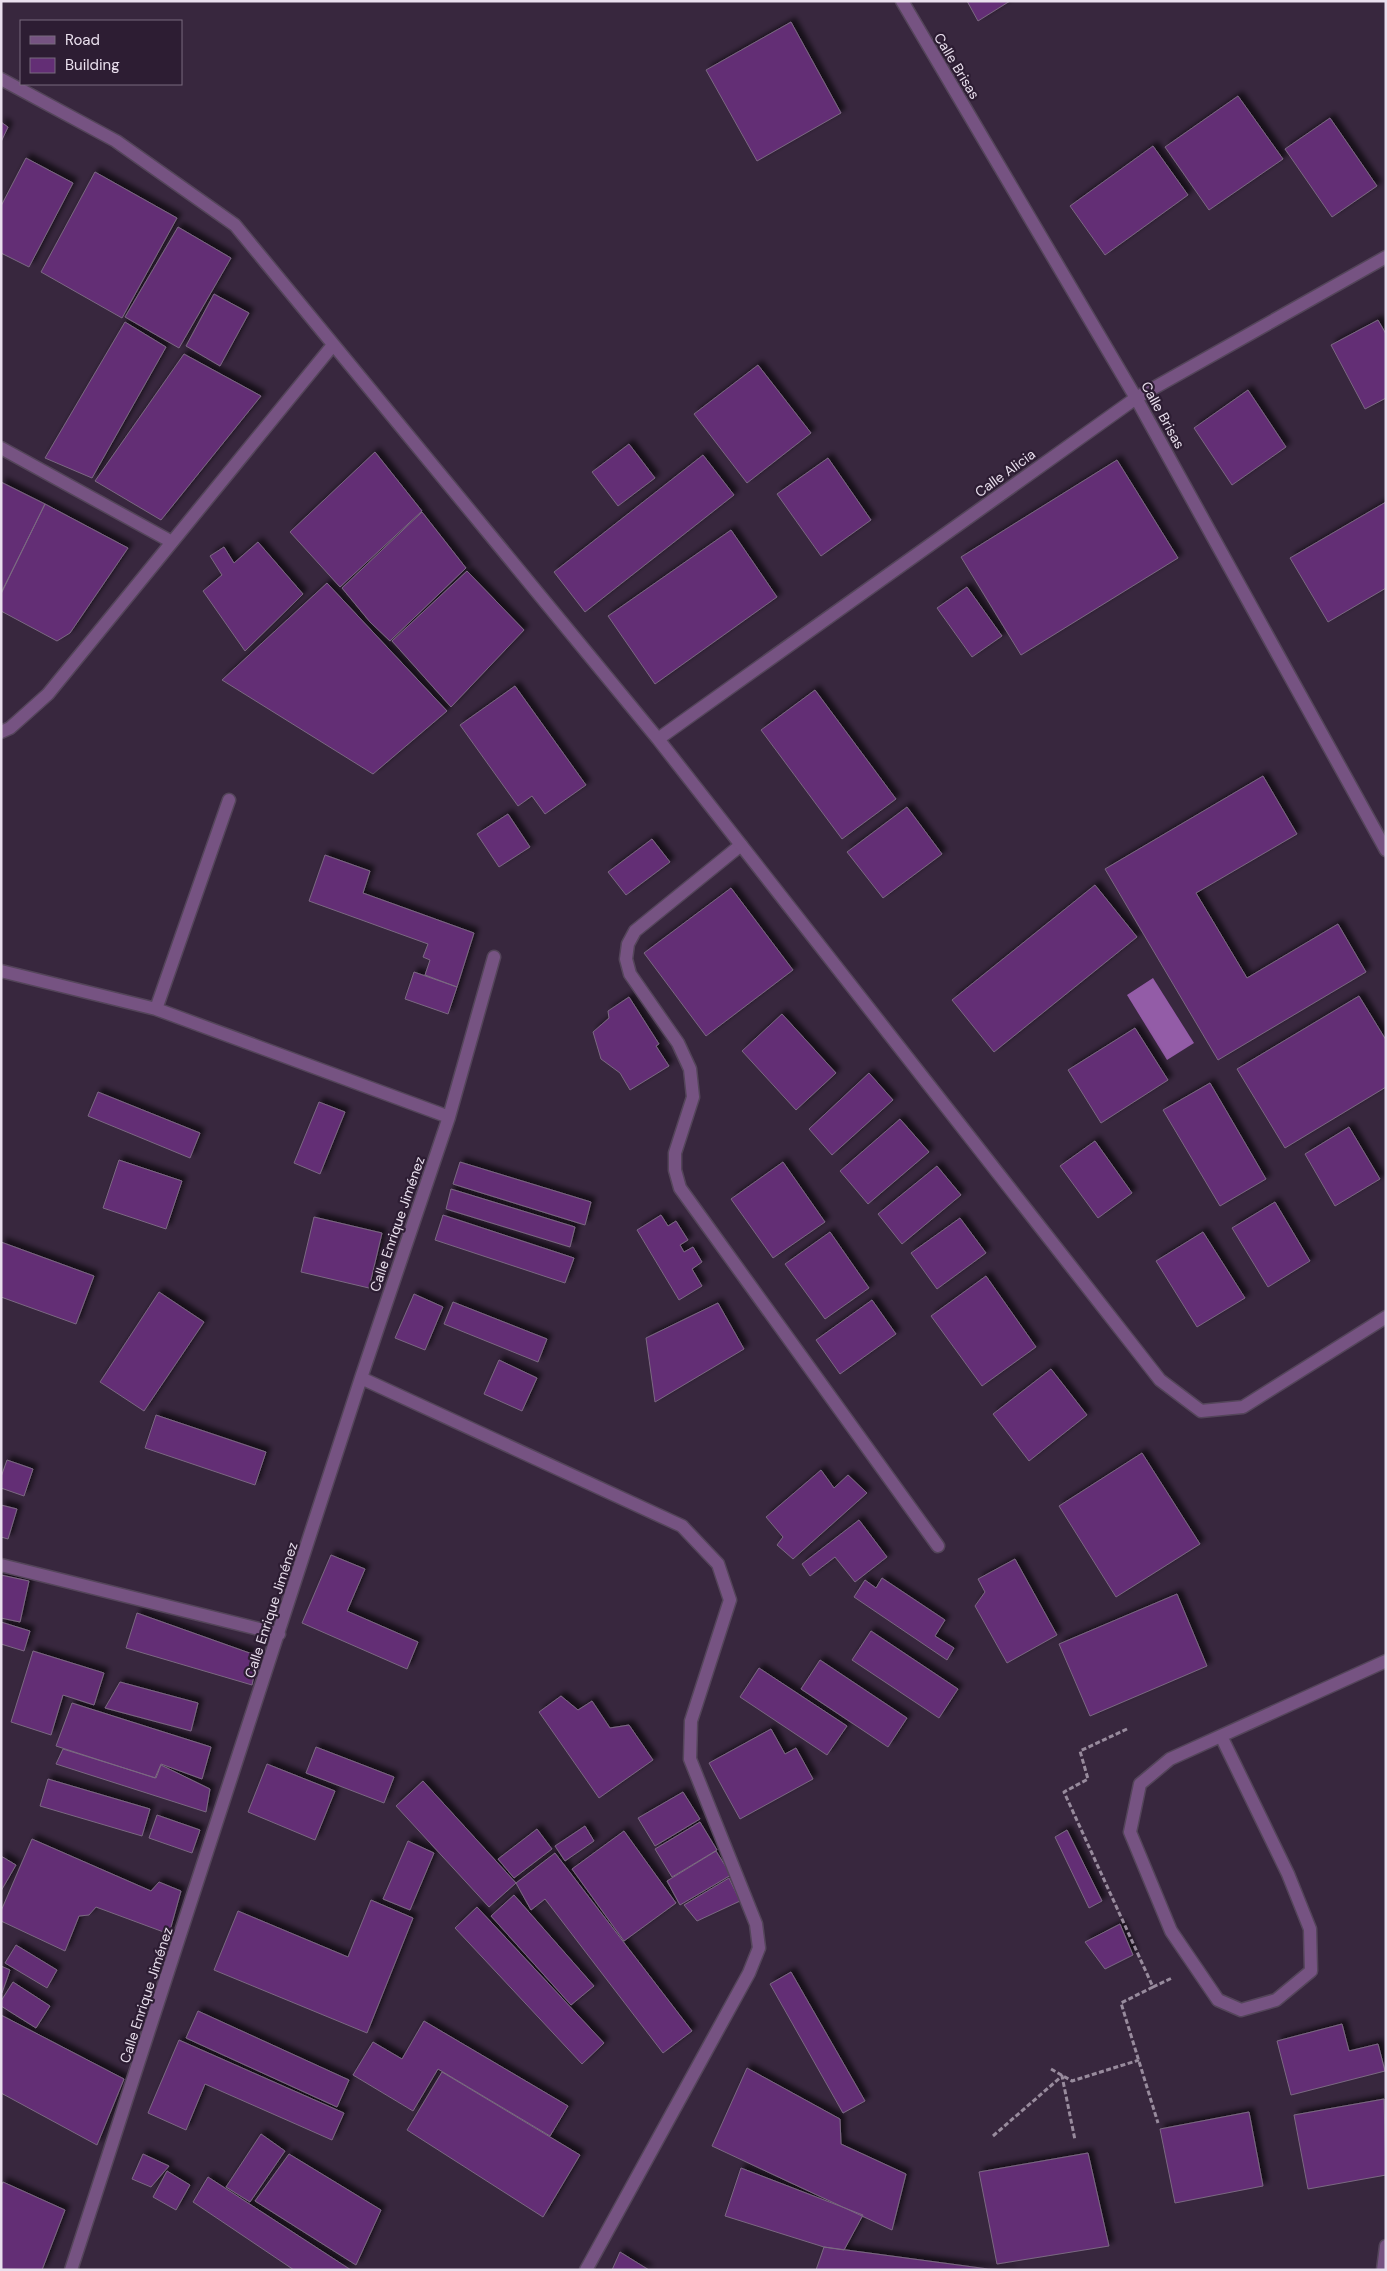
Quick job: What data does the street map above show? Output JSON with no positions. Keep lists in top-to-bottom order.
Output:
{
  "streets": {
    "street": ["Calle Brisas", "Calle Alicia", "Calle Enrique Jiménez"]
  },
  "crossings": [
    ["Calle Brisas", "Calle Alicia"]
  ],
  "legend": ["Road", "Building"]
}
